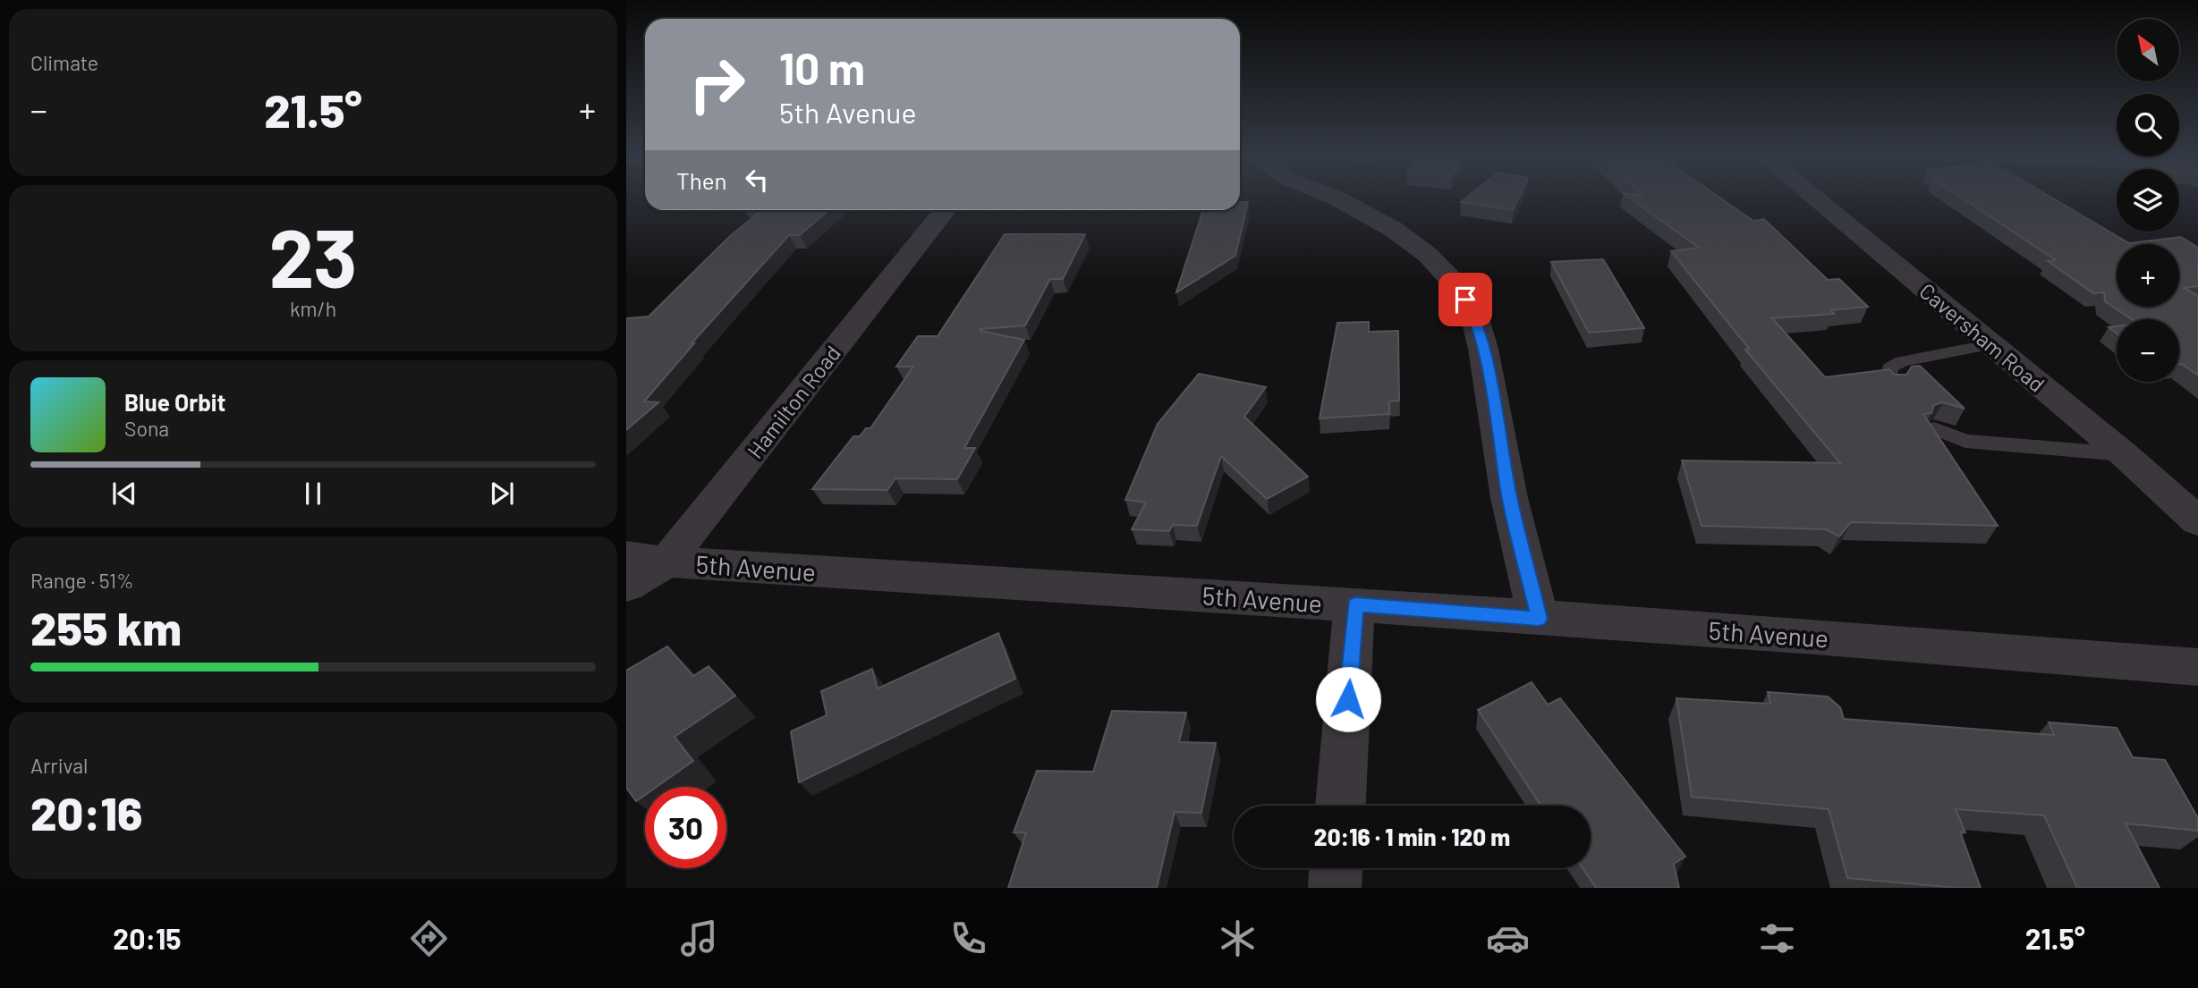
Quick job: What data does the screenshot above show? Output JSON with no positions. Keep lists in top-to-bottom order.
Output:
{
  "streets": {
    "street": ["Caversham Road", "Hamilton Road", "5th Avenue"]
  },
  "crossings": [
    ["Hamilton Road", "5th Avenue"]
  ],
  "north": "top left",
  "page": {
    "tile": [
      "Climate",
      ["23", "km/h"],
      ["Range · 51%", "255 km"],
      ["Arrival", "20:16"]
    ],
    "map_buttons": ["+", "−"],
    "turn": ["10 m", "5th Avenue"],
    "heat": ["−", "21.5°", "+"],
    "then": "Then",
    "song": ["Blue Orbit", "Sona"],
    "limit": "30",
    "trip": "20:16 · 1 min · 120 m",
    "tabs": ["20:15", "21.5°"]
  }
}
